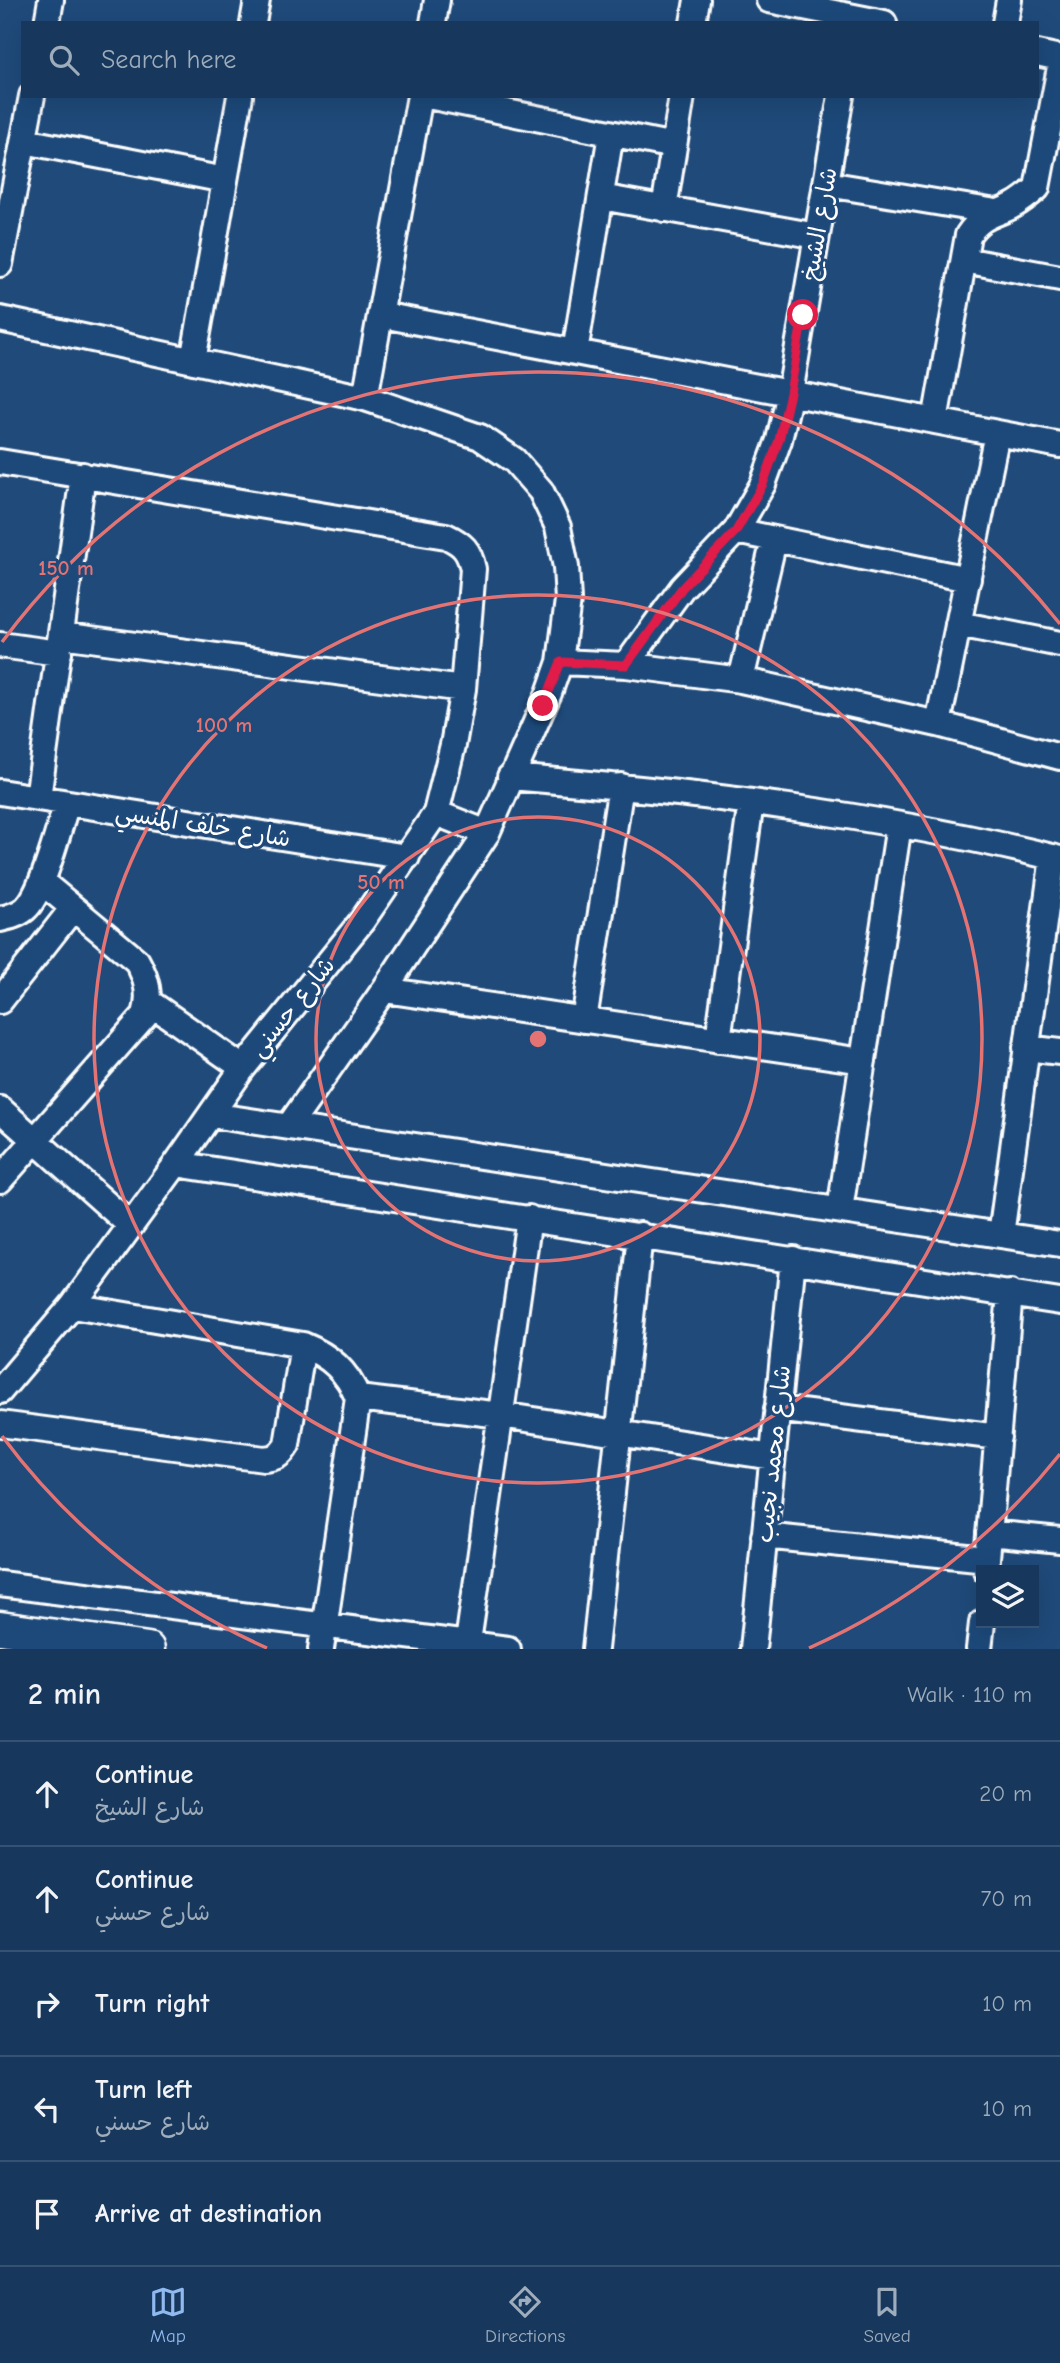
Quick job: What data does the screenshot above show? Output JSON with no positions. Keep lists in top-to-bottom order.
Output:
{
  "streets": {
    "street": [
      "شارع الشيخ",
      "شارع خلف المنسي",
      "شارع حسني",
      "شارع محمد نجيب"
    ]
  },
  "crossings": [
    ["شارع خلف المنسي", "شارع حسني"]
  ],
  "page": {
    "search": "Search here",
    "heading": ["2 min", "Walk · 110 m"],
    "list": [
      ["Continue", "شارع الشيخ", "20 m"],
      ["Continue", "شارع حسني", "70 m"],
      ["Turn right", "10 m"],
      ["Turn left", "شارع حسني", "10 m"],
      "Arrive at destination"
    ],
    "nav": ["Map", "Directions", "Saved"]
  },
  "rings": ["150 m", "100 m", "50 m"]
}
